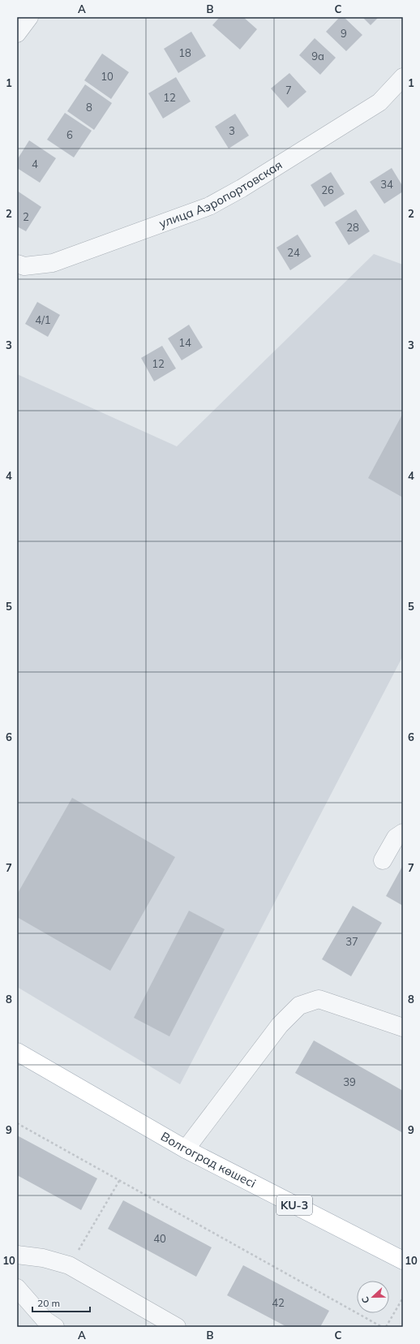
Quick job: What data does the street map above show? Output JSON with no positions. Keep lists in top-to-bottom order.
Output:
{
  "streets": {
    "main road": ["Волгоград көшесі", "KU-3"],
    "street": ["улица Аэропортовская"]
  },
  "house_numbers": [
    "9",
    "18",
    "9а",
    "10",
    "7",
    "12",
    "8",
    "3",
    "6",
    "4",
    "34",
    "26",
    "2",
    "28",
    "24",
    "4/1",
    "14",
    "12",
    "37",
    "39",
    "40",
    "42"
  ],
  "scale_bar": "20 m",
  "north": "left",
  "grid": {
    "columns": ["A", "B", "C"],
    "rows": [
      "1",
      "2",
      "3",
      "4",
      "5",
      "6",
      "7",
      "8",
      "9",
      "10"
    ]
  }
}
